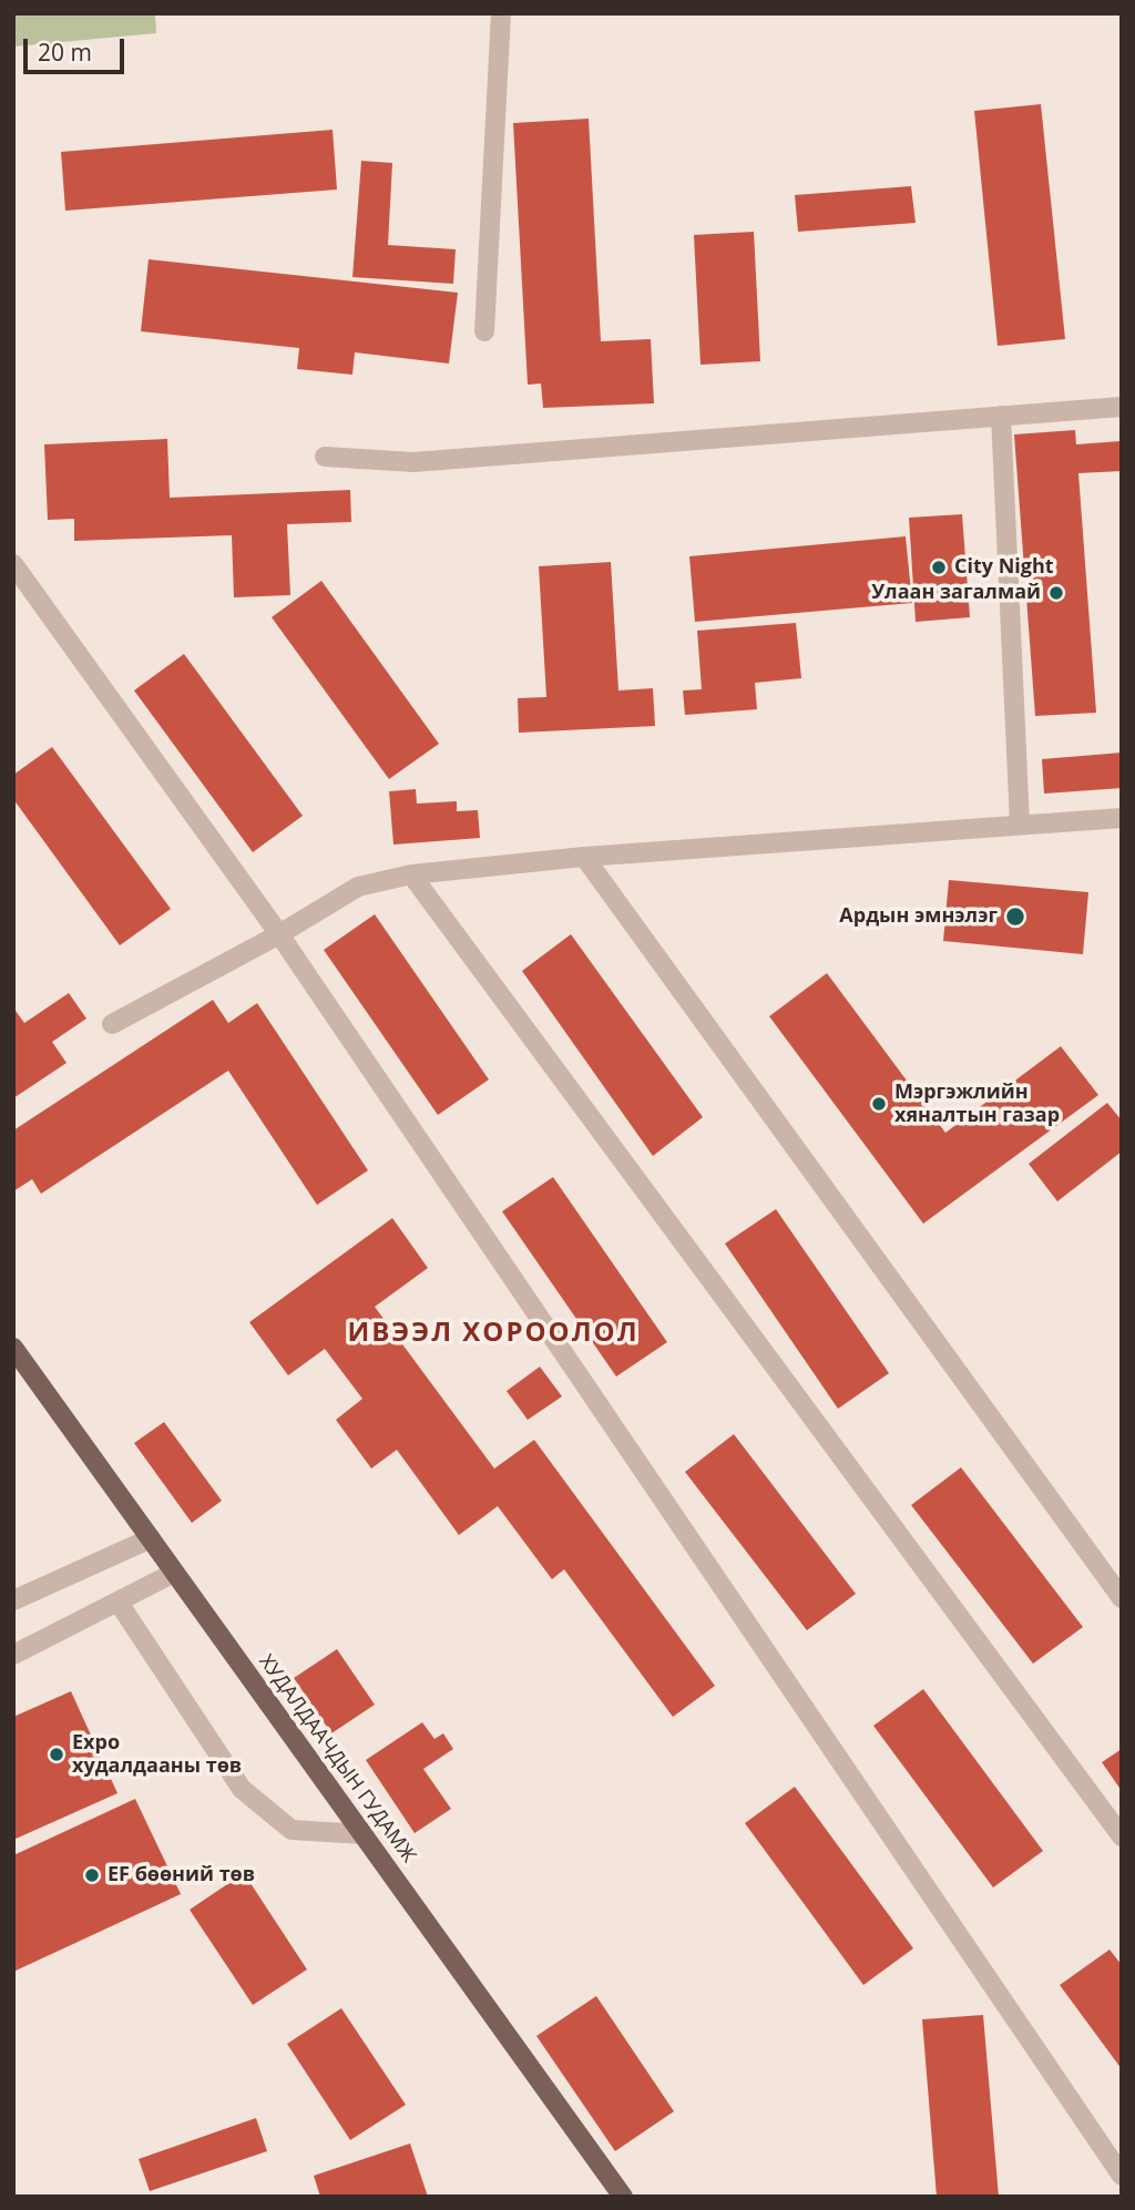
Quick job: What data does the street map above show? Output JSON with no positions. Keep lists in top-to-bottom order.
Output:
{
  "streets": {
    "main road": ["ХУДАЛДААЧДЫН ГУДАМЖ"]
  },
  "districts": ["ИВЭЭЛ ХОРООЛОЛ"],
  "places": [
    "City Night",
    "Улаан загалмай",
    "Ардын эмнэлэг",
    "Мэргэжлийн хяналтын газар",
    "Expo худалдааны төв",
    "EF бөөний төв"
  ],
  "scale_bar": "20 m"
}
